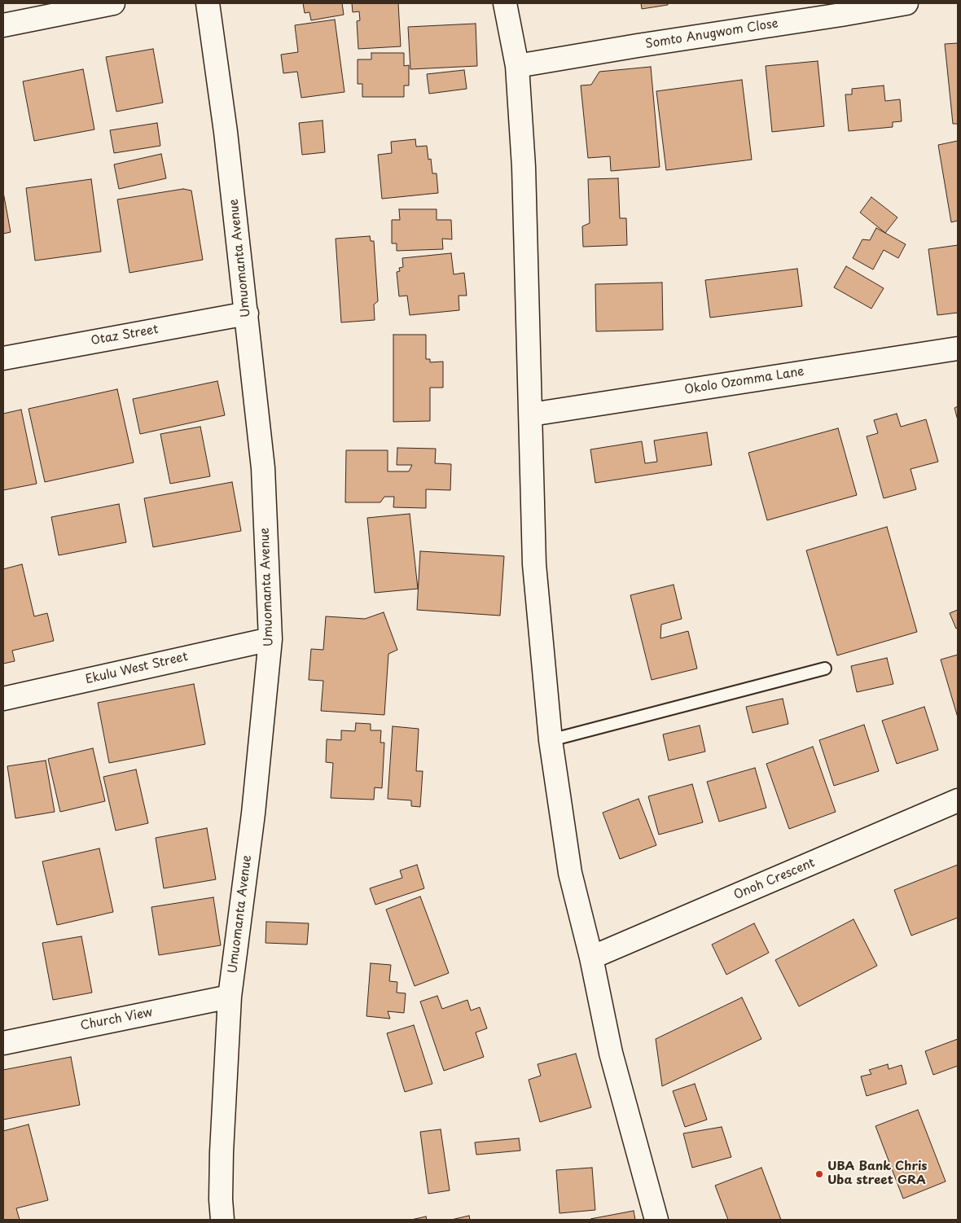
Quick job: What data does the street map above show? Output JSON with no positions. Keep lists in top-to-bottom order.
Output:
{
  "streets": {
    "street": [
      "Somto Anugwom Close",
      "Umuomanta Avenue",
      "Otaz Street",
      "Okolo Ozomma Lane",
      "Ekulu West Street",
      "Onoh Crescent",
      "Church View"
    ]
  },
  "crossings": [
    ["Umuomanta Avenue", "Otaz Street"],
    ["Umuomanta Avenue", "Ekulu West Street"],
    ["Umuomanta Avenue", "Church View"]
  ],
  "places": ["UBA Bank Chris Uba street GRA"]
}
